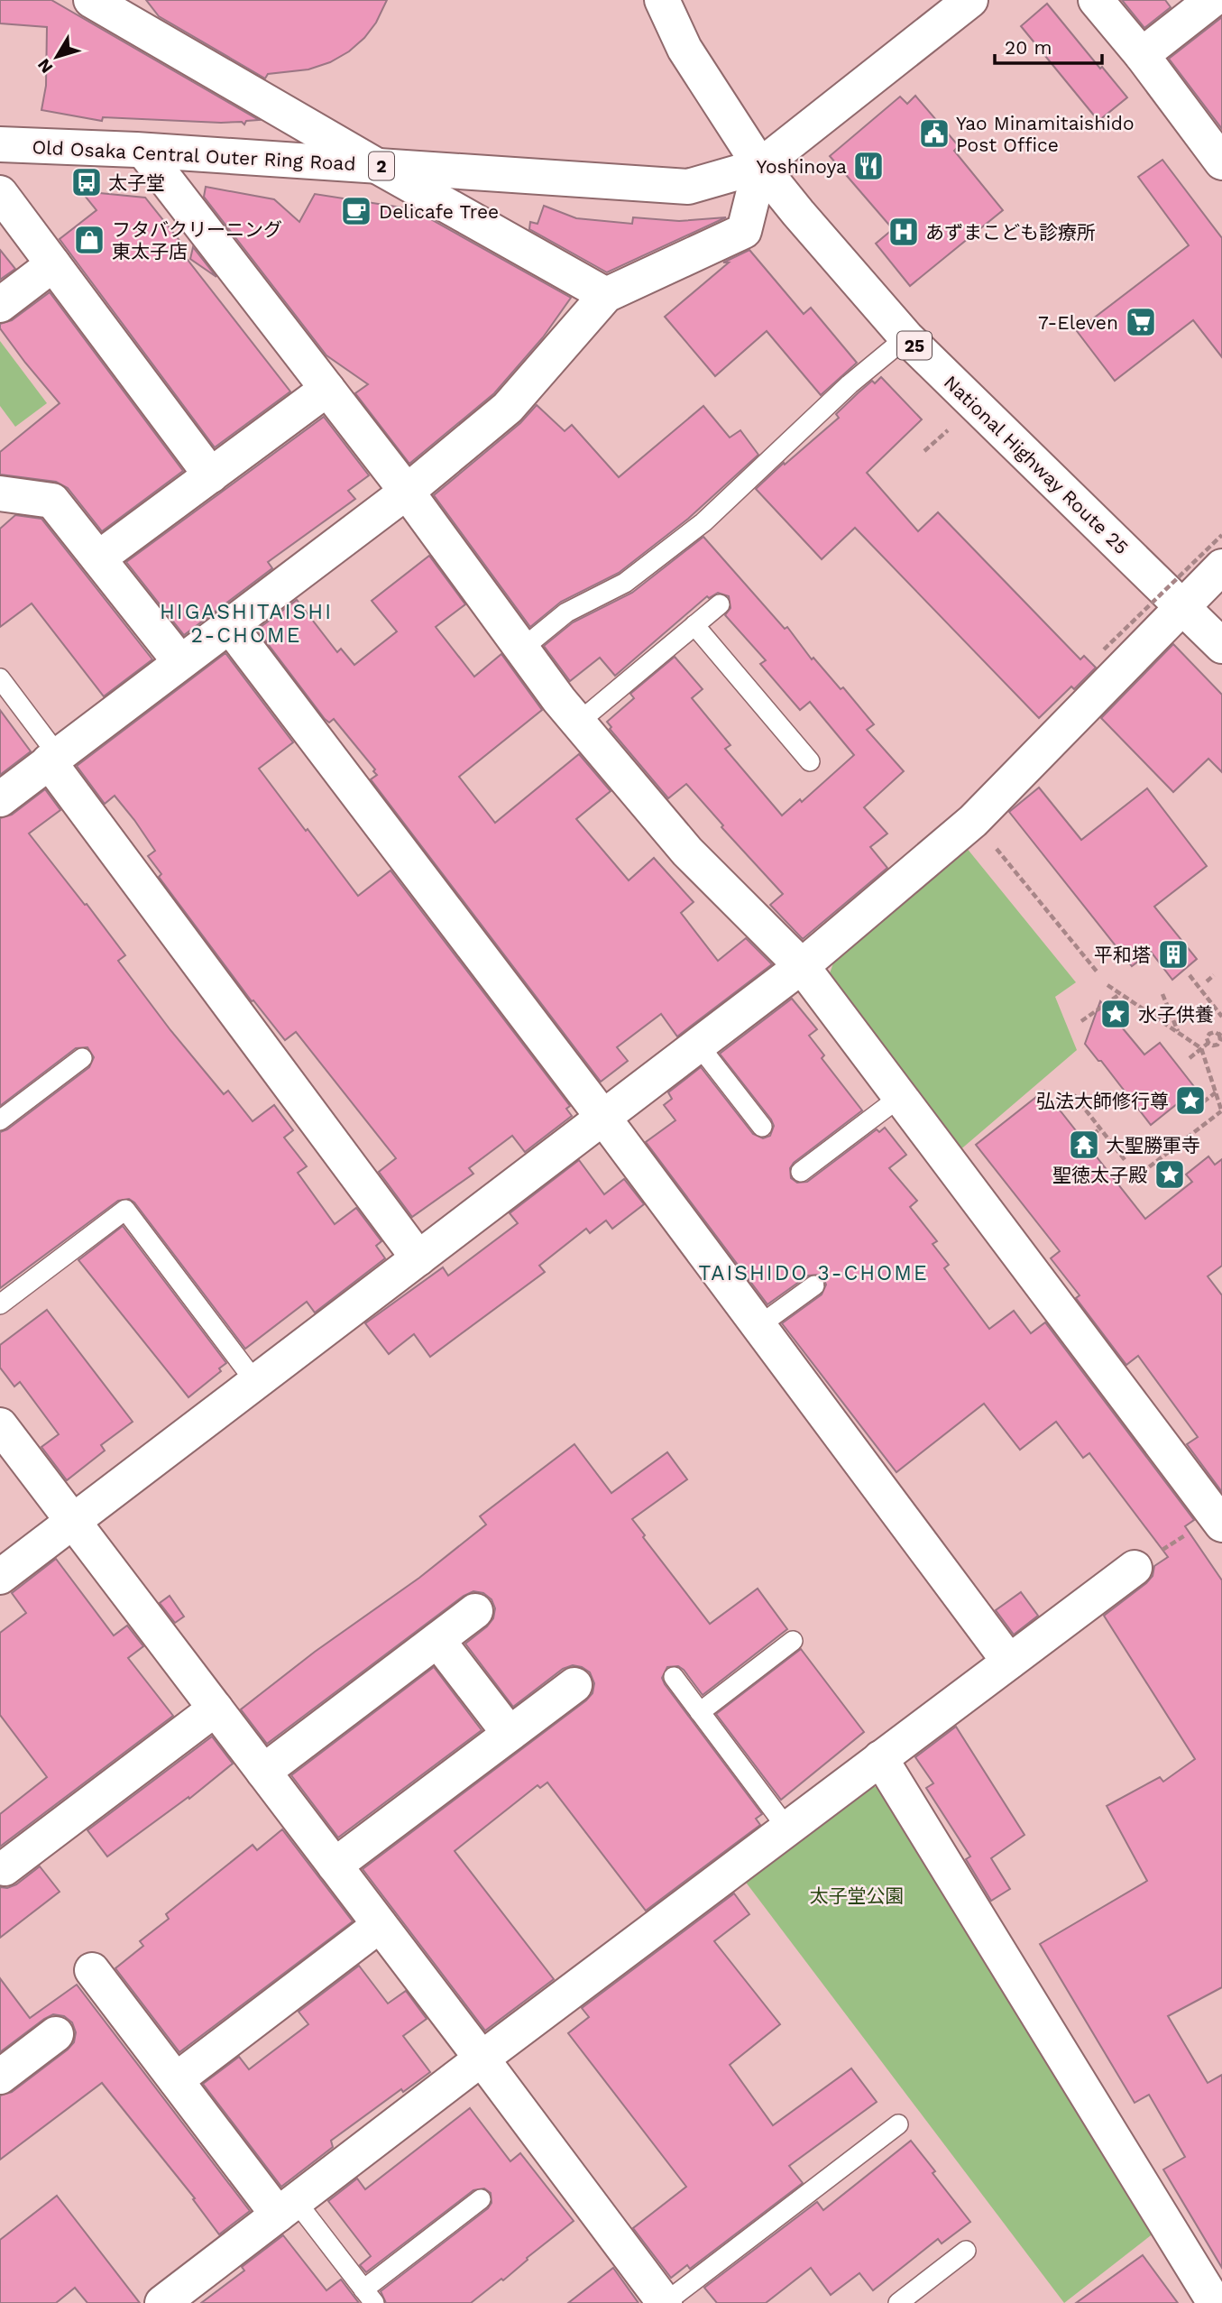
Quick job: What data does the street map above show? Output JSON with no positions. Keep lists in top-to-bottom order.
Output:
{
  "streets": {
    "main road": [
      "Old Osaka Central Outer Ring Road",
      "2",
      "25",
      "National Highway Route 25"
    ]
  },
  "crossings": [
    ["Old Osaka Central Outer Ring Road", "National Highway Route 25"]
  ],
  "districts": ["HIGASHITAISHI 2-CHOME", "TAISHIDO 3-CHOME"],
  "parks": ["太子堂公園"],
  "places": {
    "public building": ["Yao Minamitaishido Post Office"],
    "restaurant": ["Yoshinoya"],
    "bus stop": ["太子堂"],
    "cafe": ["Delicafe Tree"],
    "hospital": ["あずまこども診療所"],
    "shop": ["フタバクリーニング 東太子店"],
    "supermarket": ["7-Eleven"],
    "building": ["平和塔"],
    "place": ["水子供養", "弘法大師修行尊", "聖徳太子殿"],
    "temple": ["大聖勝軍寺"]
  },
  "scale_bar": "20 m",
  "north": "bottom left"
}
